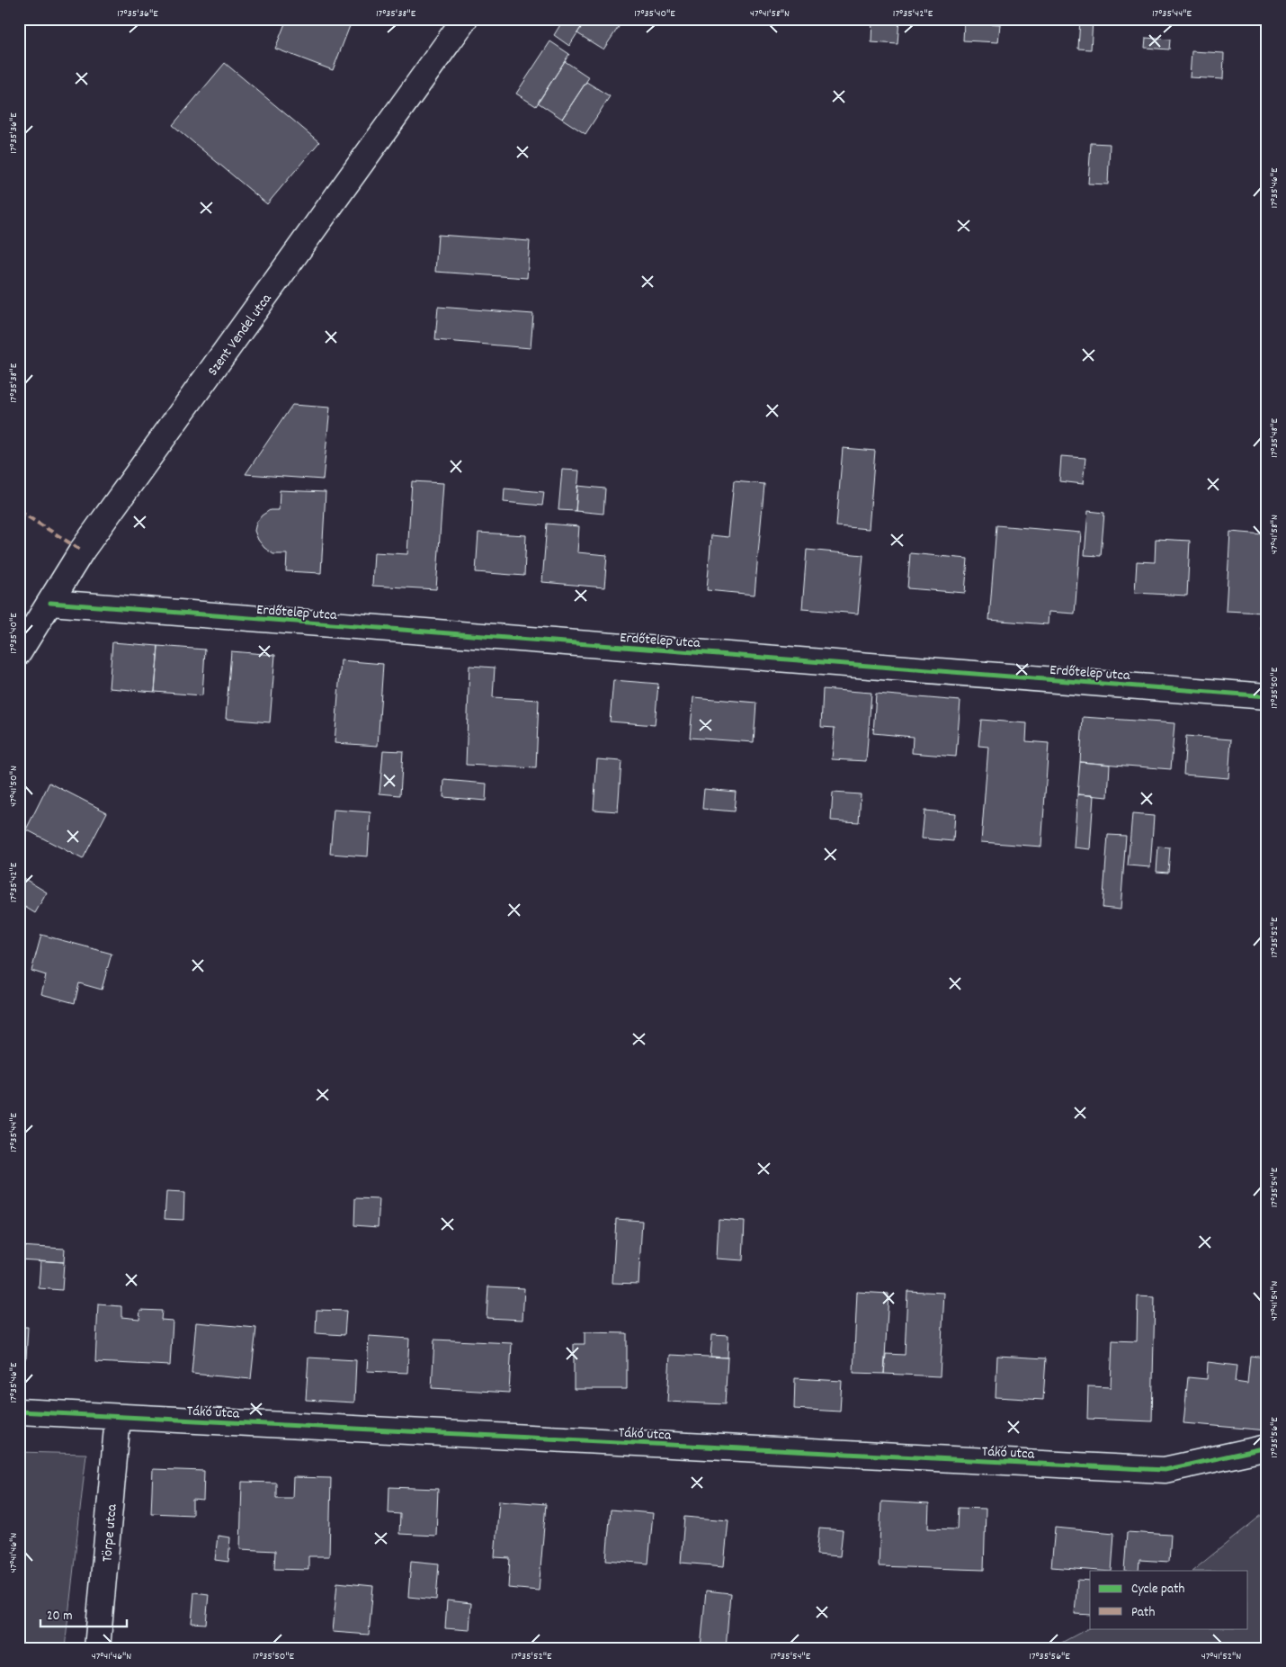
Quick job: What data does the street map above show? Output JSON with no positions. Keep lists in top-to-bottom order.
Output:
{
  "streets": {
    "street": [
      "Szent Vendel utca",
      "Erdőtelep utca",
      "Tákó utca",
      "Törpe utca"
    ]
  },
  "crossings": [
    ["Szent Vendel utca", "Erdőtelep utca"],
    ["Tákó utca", "Törpe utca"]
  ],
  "legend": ["Cycle path", "Path"],
  "scale_bar": "20 m",
  "coordinates": [
    "17°35'36\"E",
    "17°35'38\"E",
    "17°35'40\"E",
    "47°41'58\"N",
    "17°35'42\"E",
    "17°35'44\"E",
    "17°35'46\"E",
    "17°35'48\"E",
    "17°35'50\"E",
    "47°41'50\"N",
    "17°35'52\"E",
    "17°35'54\"E",
    "47°41'54\"N",
    "17°35'56\"E",
    "47°41'46\"N",
    "47°41'52\"N"
  ]
}
